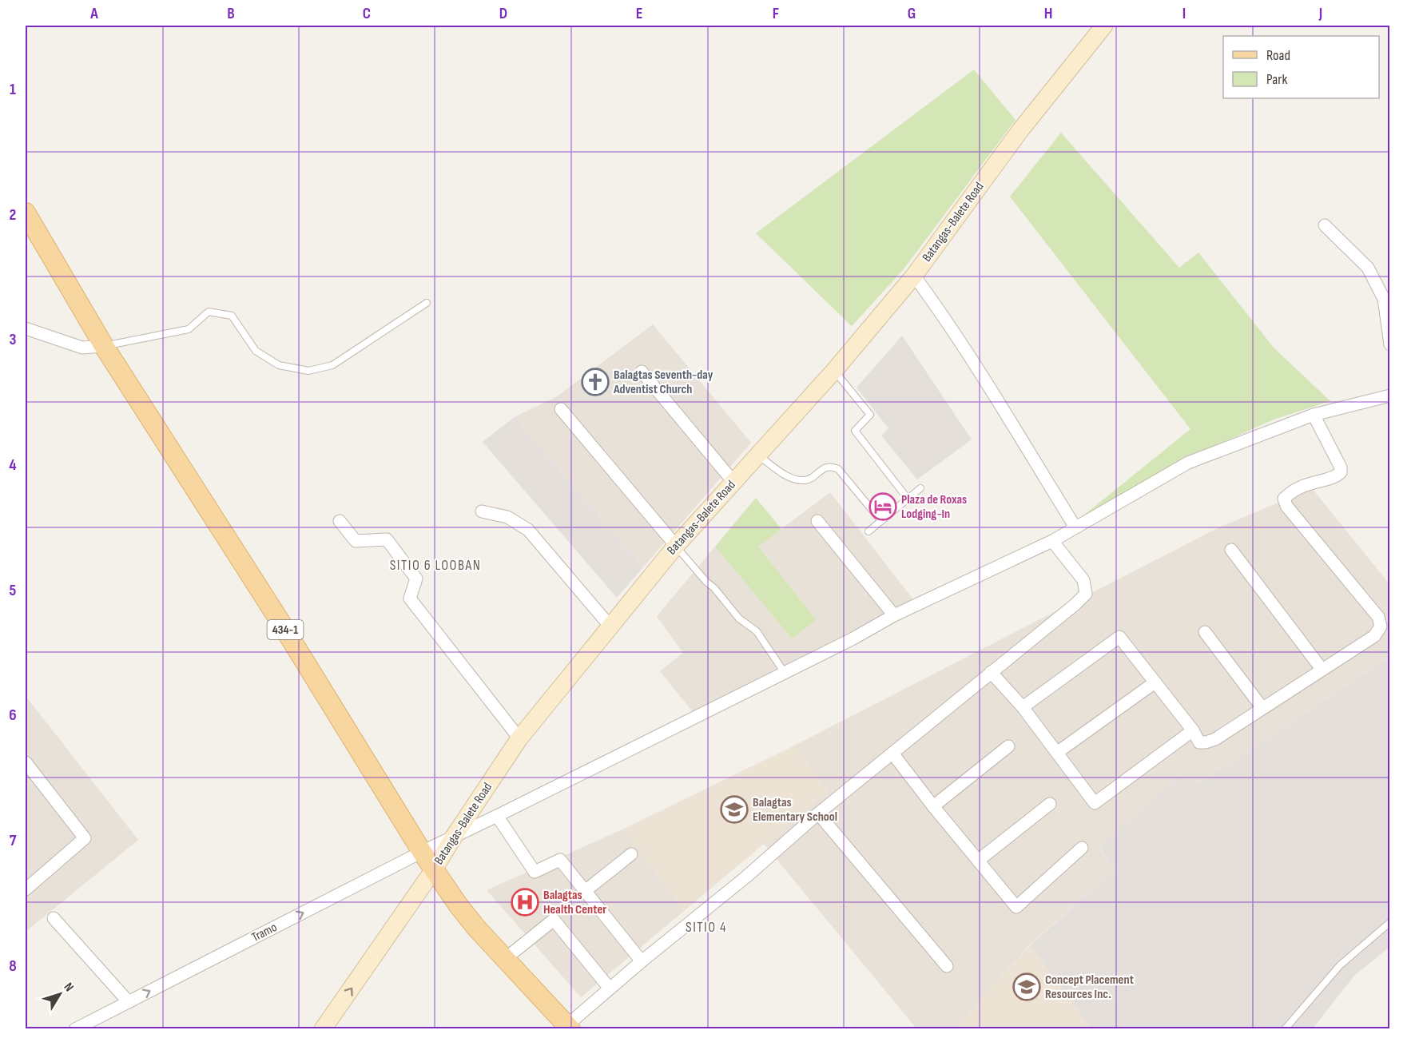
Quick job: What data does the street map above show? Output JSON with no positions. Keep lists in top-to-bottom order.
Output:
{
  "streets": {
    "main road": ["Batangas-Balete Road", "434-1"],
    "street": ["Tramo"]
  },
  "crossings": [
    ["Batangas-Balete Road", "434-1"],
    ["Batangas-Balete Road", "Tramo"],
    ["434-1", "Tramo"]
  ],
  "districts": ["SITIO 6 LOOBAN", "SITIO 4"],
  "places": {
    "church": ["Balagtas Seventh-day Adventist Church"],
    "hotel": ["Plaza de Roxas Lodging-In"],
    "school or university": ["Balagtas Elementary School", "Concept Placement Resources Inc."],
    "hospital": ["Balagtas Health Center"]
  },
  "legend": ["Road", "Park"],
  "north": "top right",
  "grid": {
    "columns": [
      "A",
      "B",
      "C",
      "D",
      "E",
      "F",
      "G",
      "H",
      "I",
      "J"
    ],
    "rows": [
      "1",
      "2",
      "3",
      "4",
      "5",
      "6",
      "7",
      "8"
    ]
  }
}
